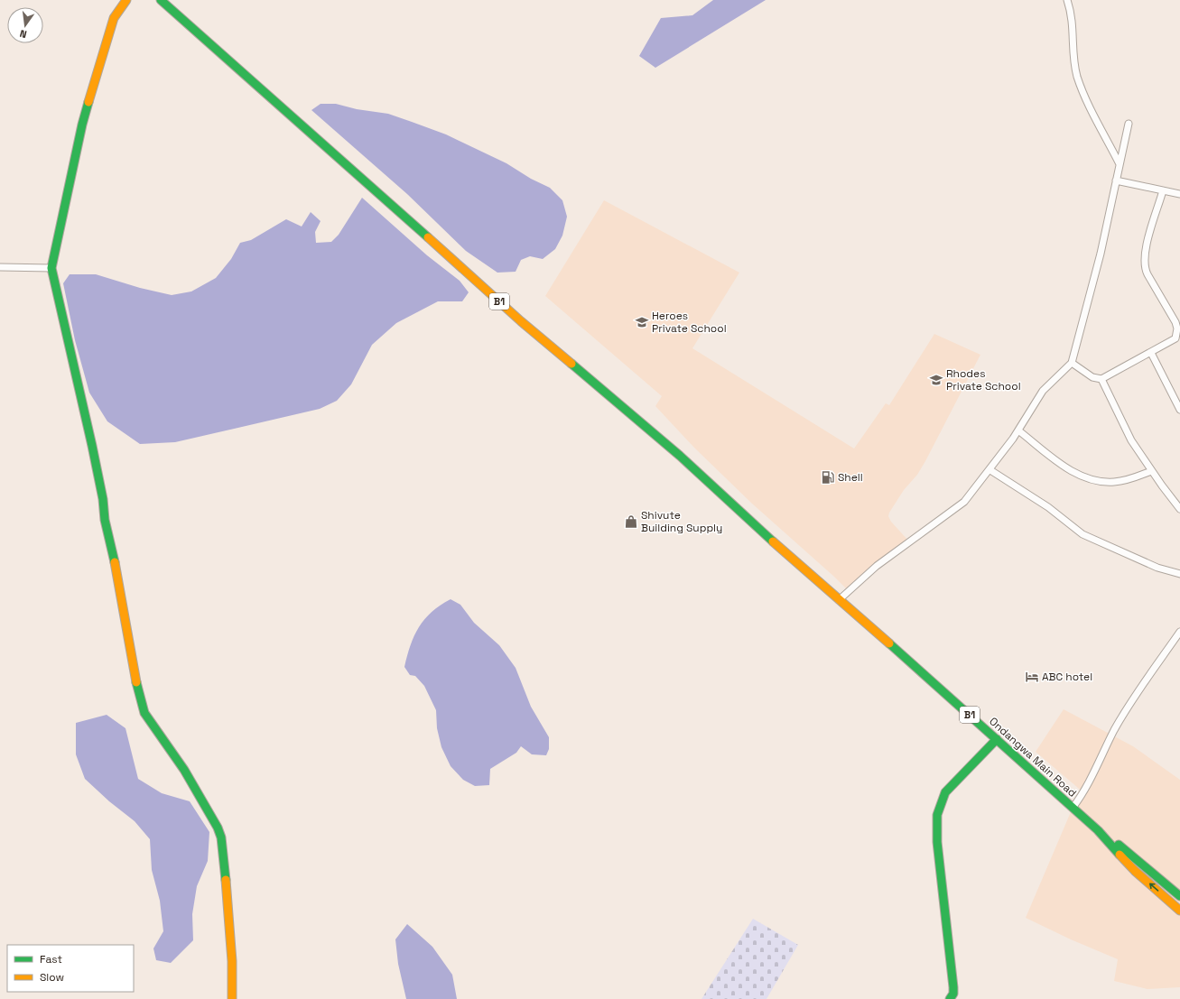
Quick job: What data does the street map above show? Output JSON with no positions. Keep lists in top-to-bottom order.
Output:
{
  "streets": {
    "main road": ["B1", "Ondangwa Main Road"]
  },
  "crossings": [
    ["B1", "Ondangwa Main Road"]
  ],
  "places": {
    "school or university": ["Heroes Private School", "Rhodes Private School"],
    "fuel station": ["Shell"],
    "shop": ["Shivute Building Supply"],
    "hotel": ["ABC hotel"]
  },
  "legend": ["Fast", "Slow"],
  "north": "bottom"
}
